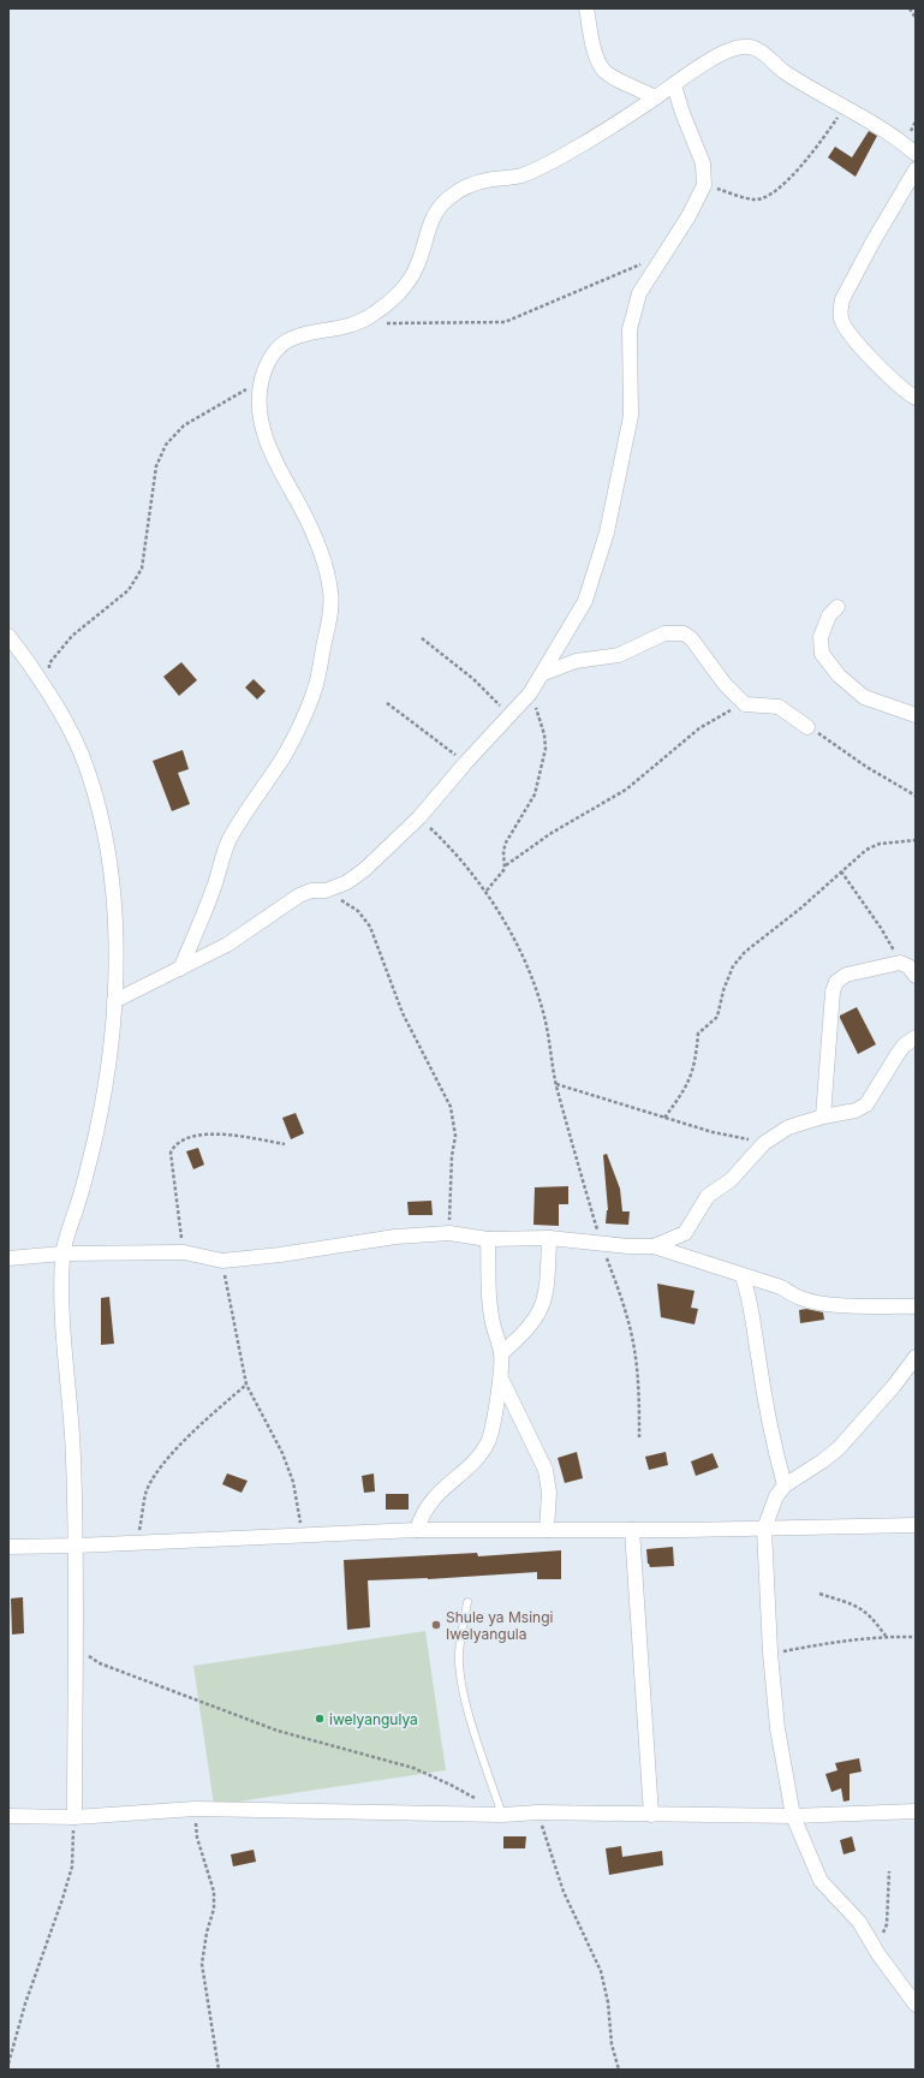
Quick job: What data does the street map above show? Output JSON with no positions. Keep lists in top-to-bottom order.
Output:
{
  "places": ["Shule ya Msingi Iwelyangula", "iwelyangulya"]
}
